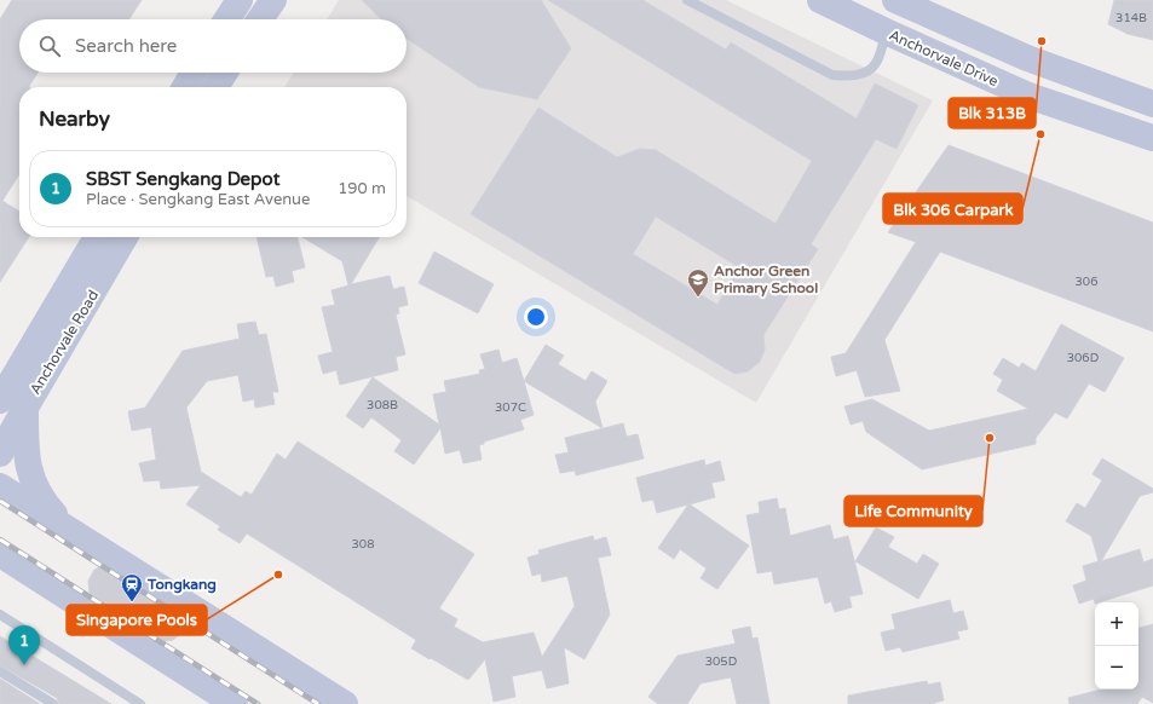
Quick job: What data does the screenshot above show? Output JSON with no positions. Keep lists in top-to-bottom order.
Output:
{
  "streets": {
    "street": ["Anchorvale Drive", "Anchorvale Road"]
  },
  "places": {
    "other": [
      "Blk 313B",
      "Blk 306 Carpark",
      "Life Community",
      "Singapore Pools"
    ],
    "school or university": ["Anchor Green Primary School"],
    "station": ["Tongkang"]
  },
  "house_numbers": [
    "314B",
    "306",
    "306D",
    "308B",
    "307C",
    "308",
    "305D"
  ],
  "page": {
    "search": "Search here",
    "heading": "Nearby",
    "list": [
      {
        "mark": "1",
        "name": "SBST Sengkang Depot",
        "note": "Place · Sengkang East Avenue",
        "value": "190 m"
      }
    ],
    "map_buttons": ["+", "−"],
    "pins": "1"
  }
}
